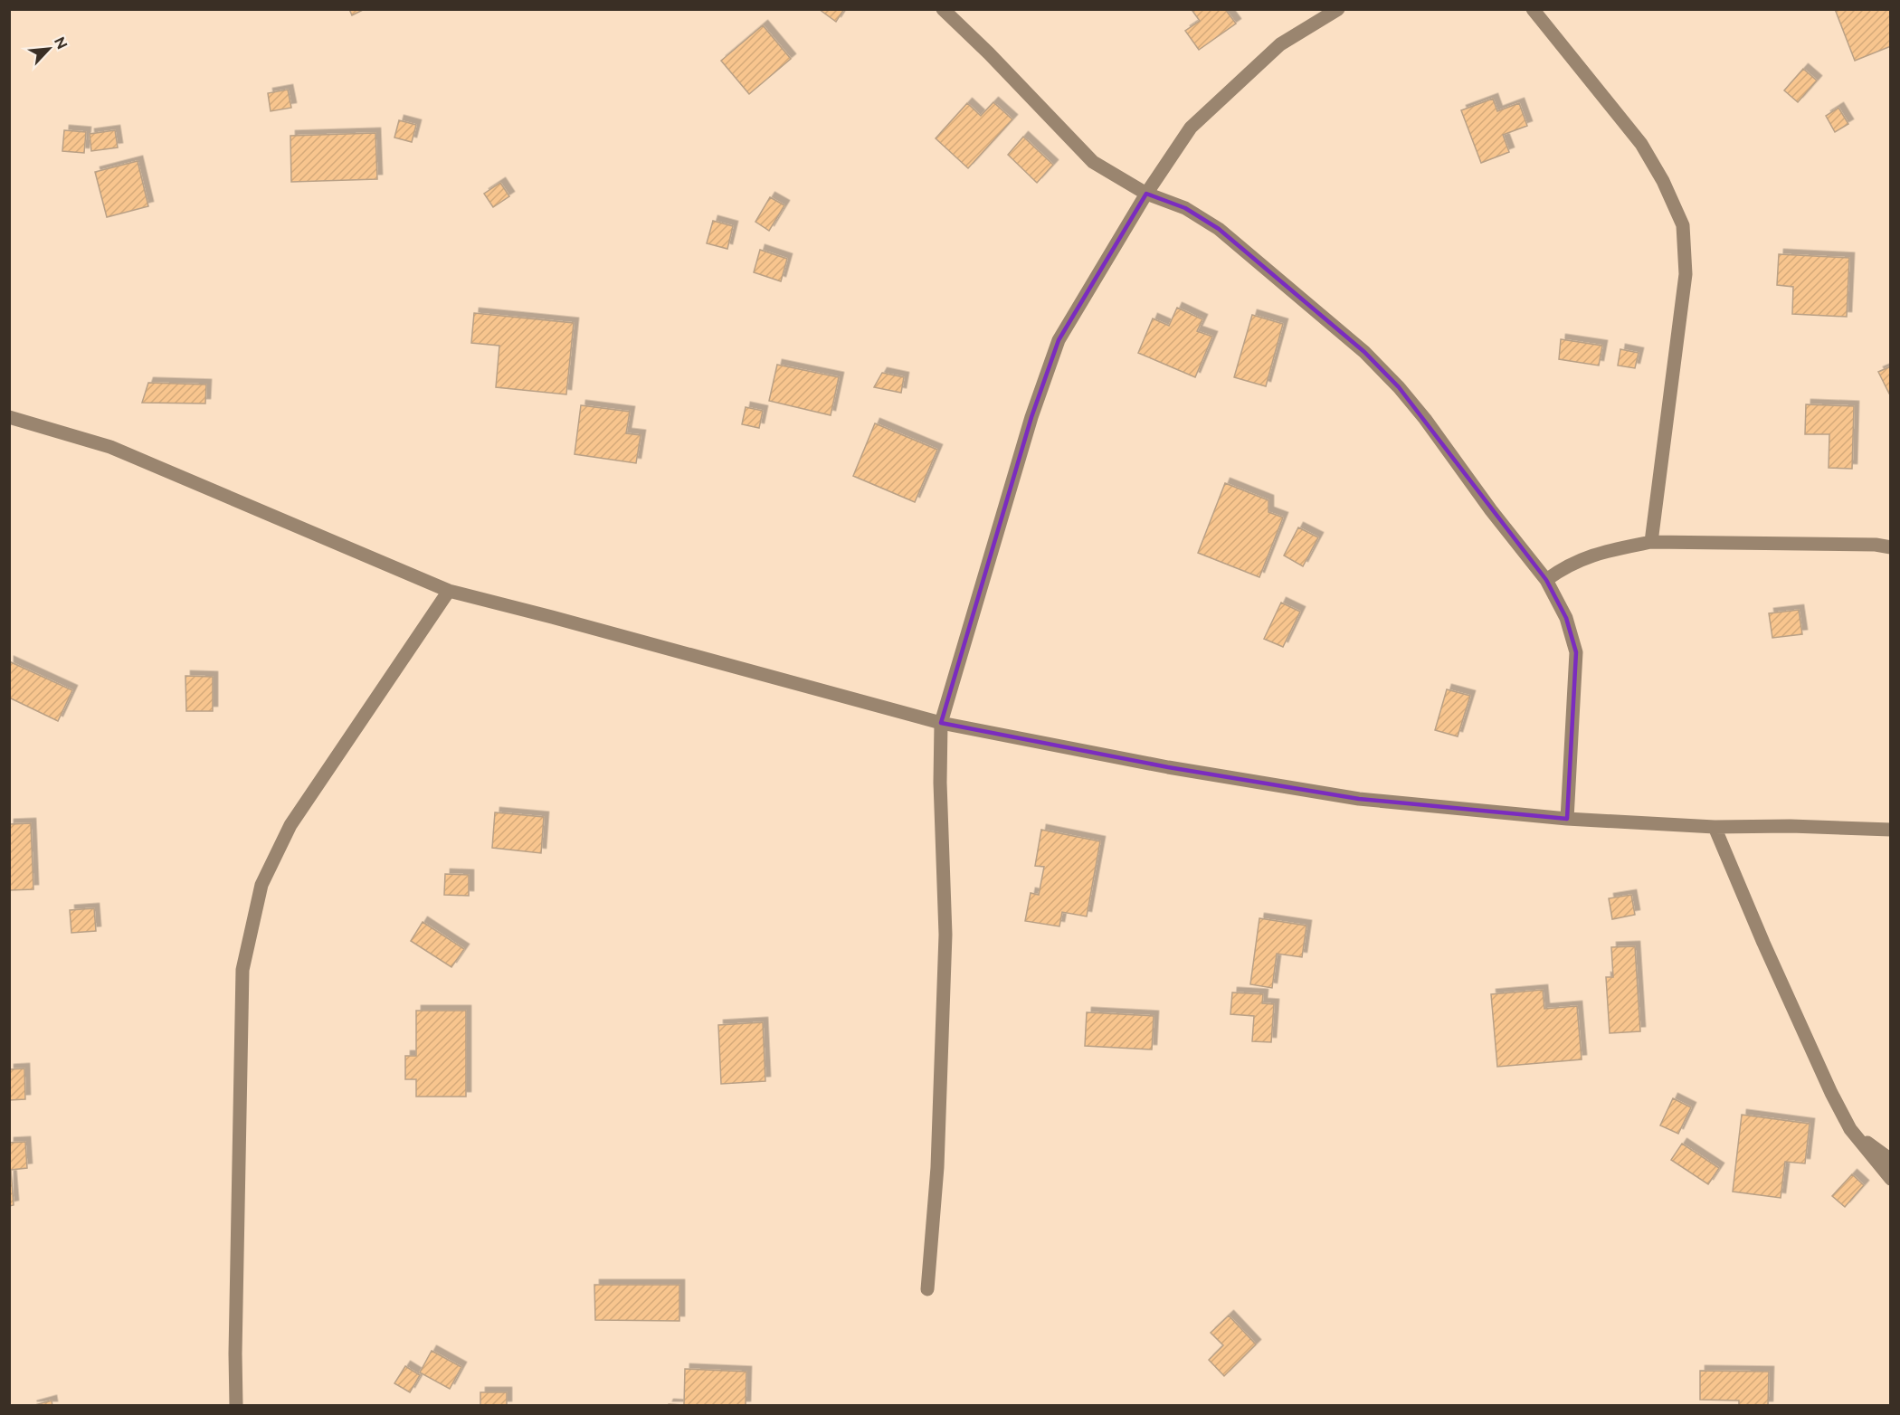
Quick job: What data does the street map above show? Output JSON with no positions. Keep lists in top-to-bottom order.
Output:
{
  "north": "top right"
}
